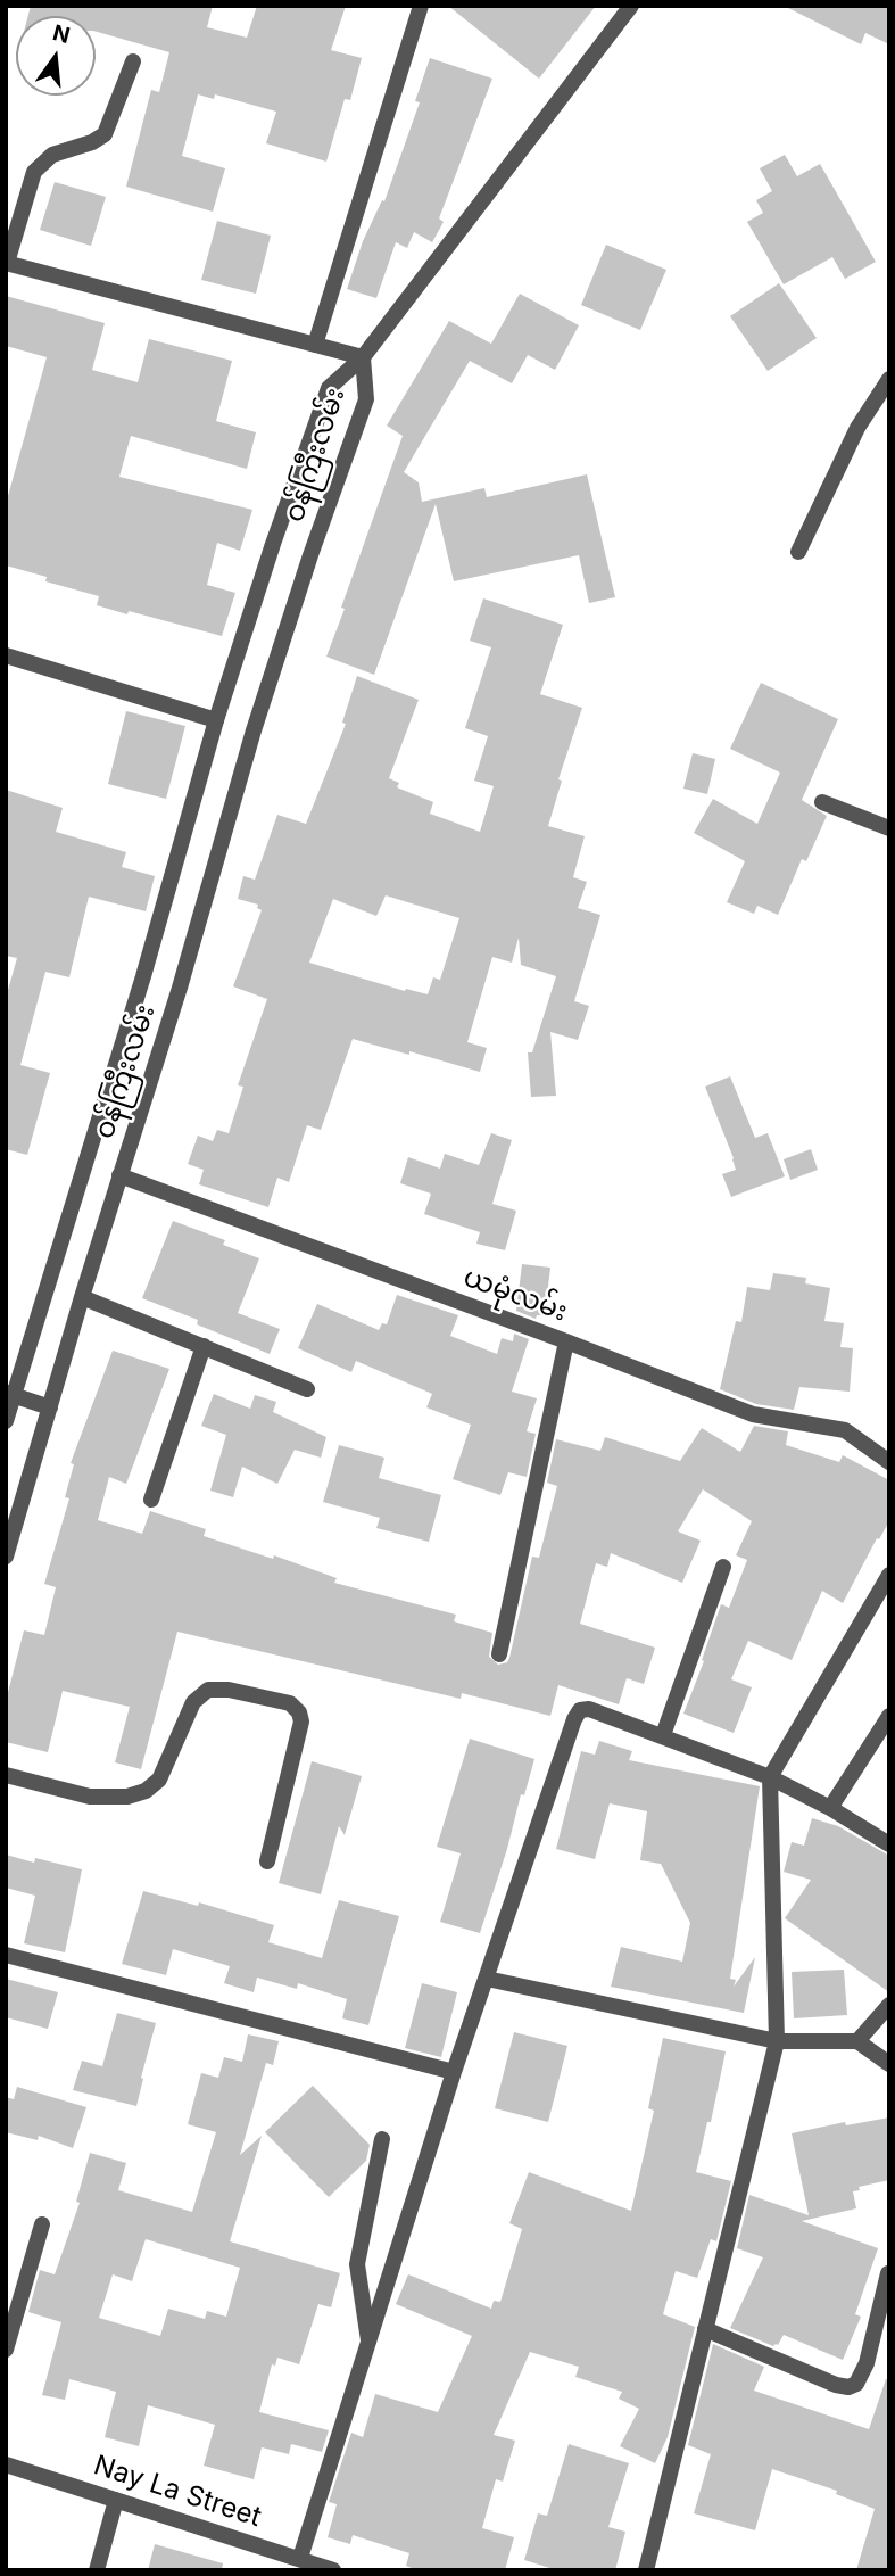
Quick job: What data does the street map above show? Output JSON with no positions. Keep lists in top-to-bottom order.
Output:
{
  "streets": {
    "street": ["ဝန်ကြီးလမ်း", "ယမုံလမ်း", "Nay La Street"]
  },
  "crossings": [
    ["ဝန်ကြီးလမ်း", "ယမုံလမ်း"]
  ],
  "north": "top"
}
